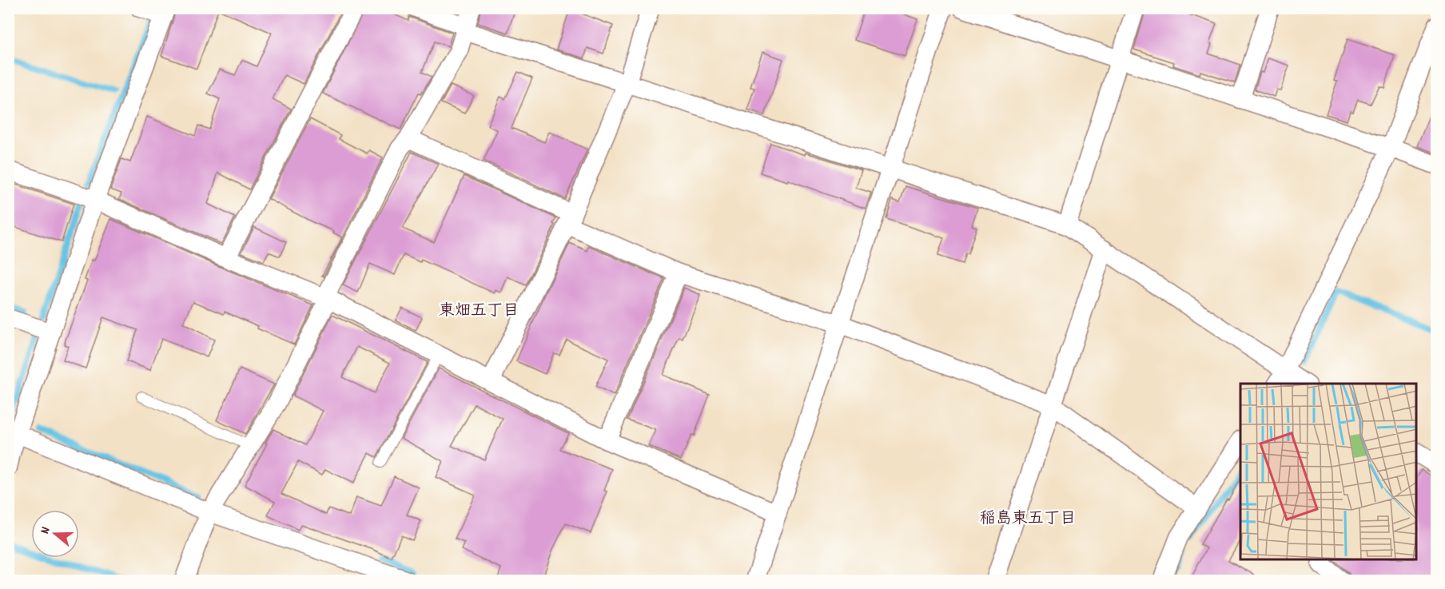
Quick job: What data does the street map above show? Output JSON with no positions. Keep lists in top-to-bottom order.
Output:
{
  "districts": ["東畑五丁目", "稲島東五丁目"],
  "north": "left"
}
